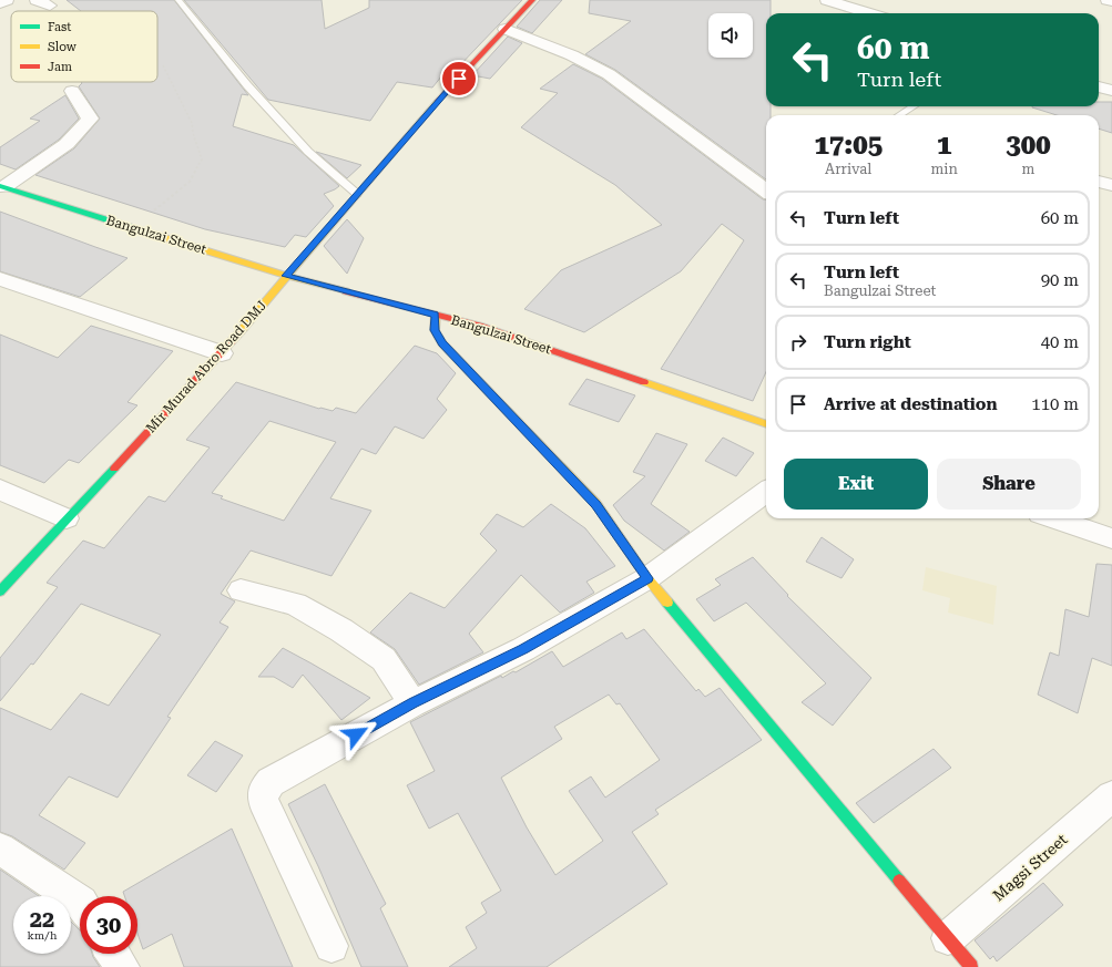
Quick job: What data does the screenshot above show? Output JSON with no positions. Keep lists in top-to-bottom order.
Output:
{
  "streets": {
    "street": ["Bangulzai Street", "Mir Murad Abro Road DMJ", "Magsi Street"]
  },
  "crossings": [
    ["Bangulzai Street", "Mir Murad Abro Road DMJ"]
  ],
  "legend": ["Fast", "Slow", "Jam"],
  "page": {
    "turn": ["60 m", "Turn left"],
    "eta": [
      "17:05",
      "Arrival",
      "1",
      "min",
      "300",
      "m"
    ],
    "list": [
      {
        "name": "Turn left",
        "value": "60 m"
      },
      {
        "name": "Turn left",
        "note": "Bangulzai Street",
        "value": "90 m"
      },
      {
        "name": "Turn right",
        "value": "40 m"
      },
      {
        "name": "Arrive at destination",
        "value": "110 m"
      }
    ],
    "buttons": ["Exit", "Share"],
    "speed": "22 km/h",
    "limit": "30"
  }
}
